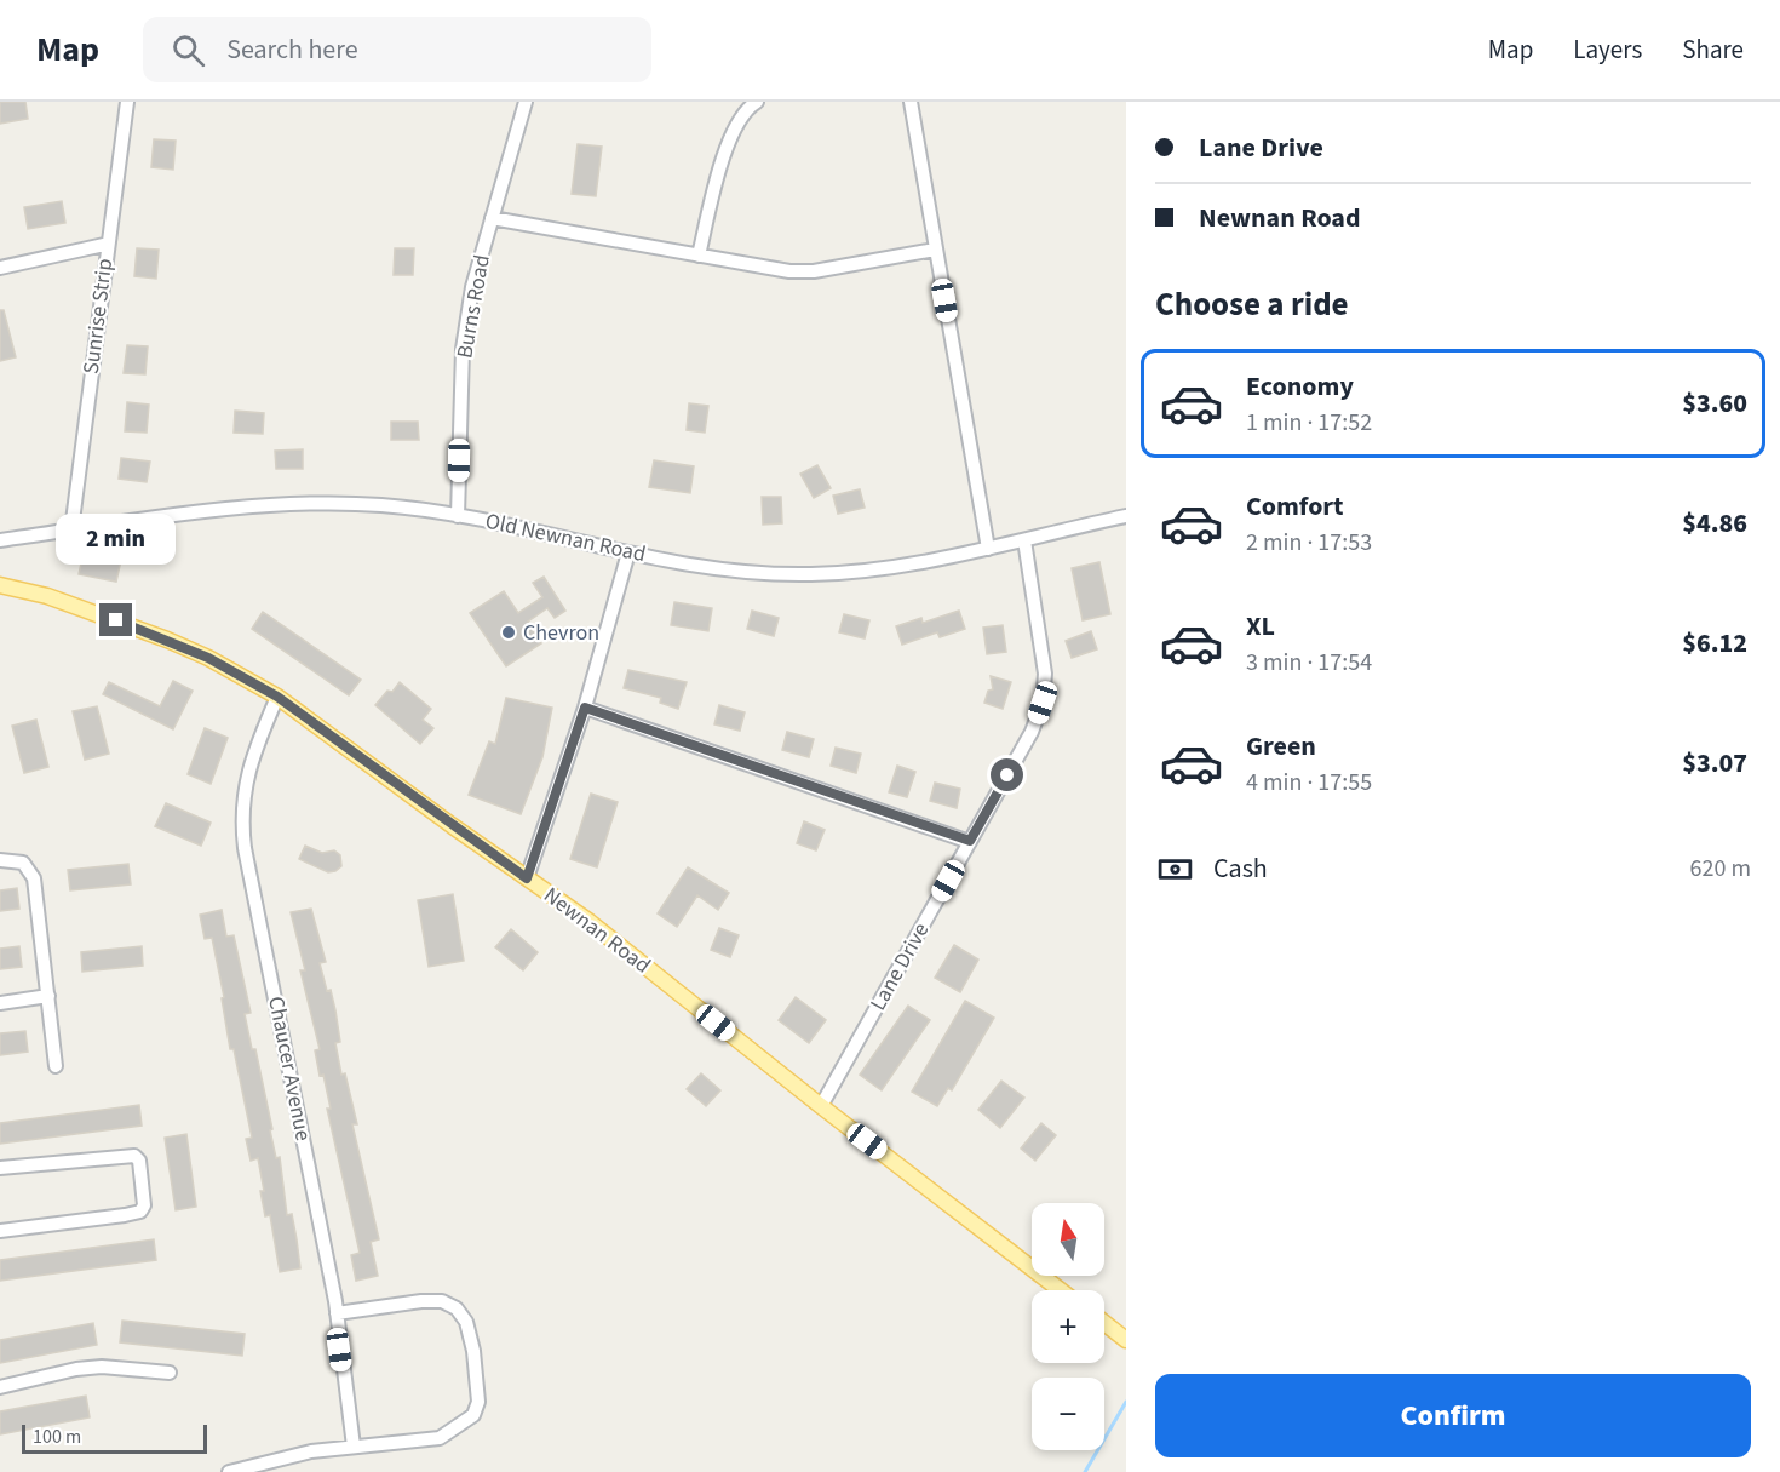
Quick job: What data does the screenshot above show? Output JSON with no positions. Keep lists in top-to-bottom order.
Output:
{
  "streets": {
    "main road": ["Newnan Road"],
    "street": [
      "Burns Road",
      "Sunrise Strip",
      "Old Newnan Road",
      "Lane Drive",
      "Chaucer Avenue"
    ]
  },
  "crossings": [
    ["Burns Road", "Old Newnan Road"],
    ["Sunrise Strip", "Old Newnan Road"],
    ["Old Newnan Road", "Lane Drive"],
    ["Newnan Road", "Lane Drive"],
    ["Newnan Road", "Chaucer Avenue"]
  ],
  "places": ["Chevron"],
  "scale_bar": "100 m",
  "north": "top",
  "page": {
    "header": "Map",
    "search": "Search here",
    "nav": ["Map", "Layers", "Share"],
    "banner": ["Lane Drive", "Newnan Road"],
    "heading": "Choose a ride",
    "list": [
      {
        "name": "Economy",
        "note": "1 min · 17:52",
        "value": "$3.60"
      },
      {
        "name": "Comfort",
        "note": "2 min · 17:53",
        "value": "$4.86"
      },
      {
        "name": "XL",
        "note": "3 min · 17:54",
        "value": "$6.12"
      },
      {
        "name": "Green",
        "note": "4 min · 17:55",
        "value": "$3.07"
      }
    ],
    "bubble": "2 min",
    "pay": ["Cash", "620 m"],
    "map_buttons": ["+", "−"],
    "buttons": "Confirm",
    "scale": "100 m"
  }
}
